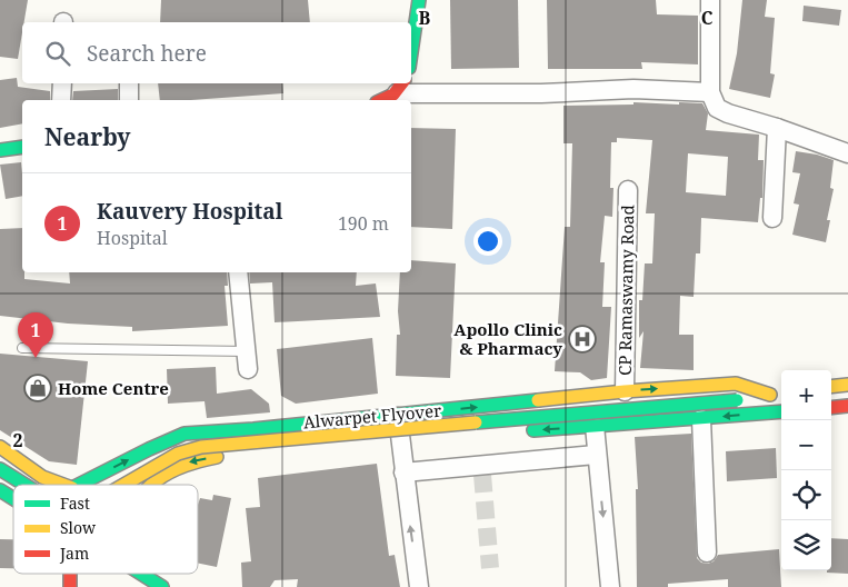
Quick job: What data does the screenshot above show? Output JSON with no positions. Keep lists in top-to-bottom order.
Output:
{
  "streets": {
    "main road": ["Alwarpet Flyover"],
    "street": ["CP Ramaswamy Road"]
  },
  "places": {
    "hospital": ["Apollo Clinic & Pharmacy"],
    "shop": ["Home Centre"]
  },
  "legend": ["Fast", "Slow", "Jam"],
  "page": {
    "search": "Search here",
    "heading": "Nearby",
    "list": [
      {
        "mark": "1",
        "name": "Kauvery Hospital",
        "note": "Hospital",
        "value": "190 m"
      }
    ],
    "pins": "1",
    "map_buttons": ["+", "−"]
  },
  "grid": {
    "columns": ["B", "C"],
    "rows": ["2"]
  }
}
